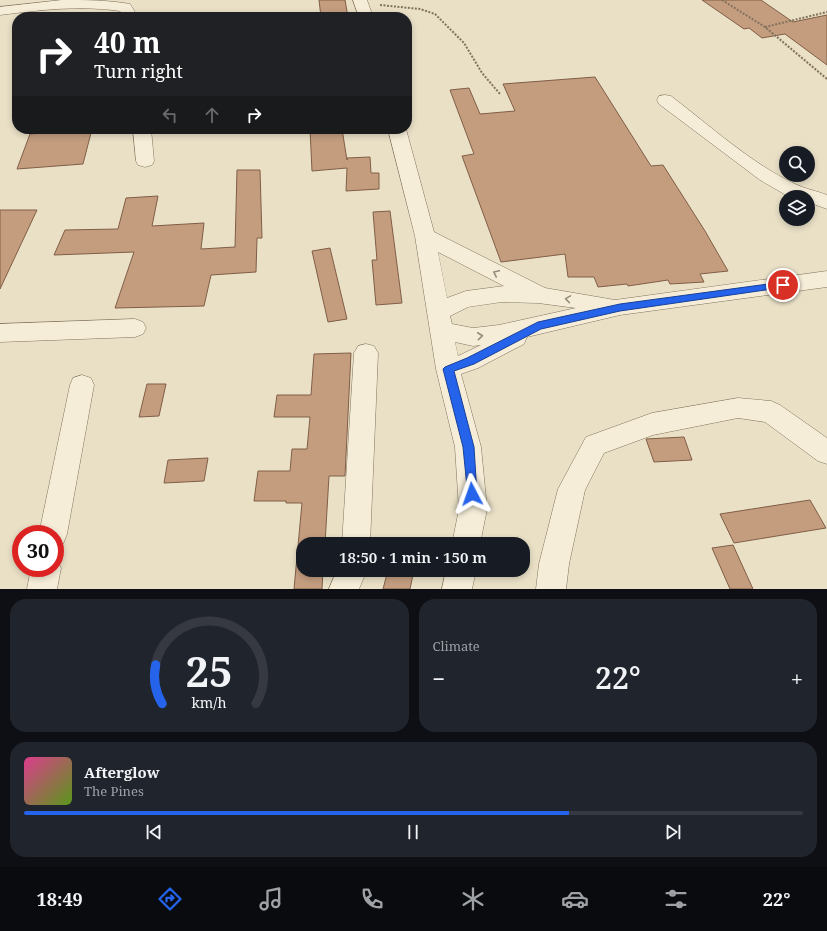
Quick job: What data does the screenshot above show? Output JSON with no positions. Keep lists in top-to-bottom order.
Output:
{
  "page": {
    "turn": ["40 m", "Turn right"],
    "limit": "30",
    "trip": "18:50 · 1 min · 150 m",
    "tile": "Climate",
    "heat": ["−", "22°", "+"],
    "song": ["Afterglow", "The Pines"],
    "tabs": ["18:49", "22°"],
    "gauge": ["25", "km/h"]
  }
}
